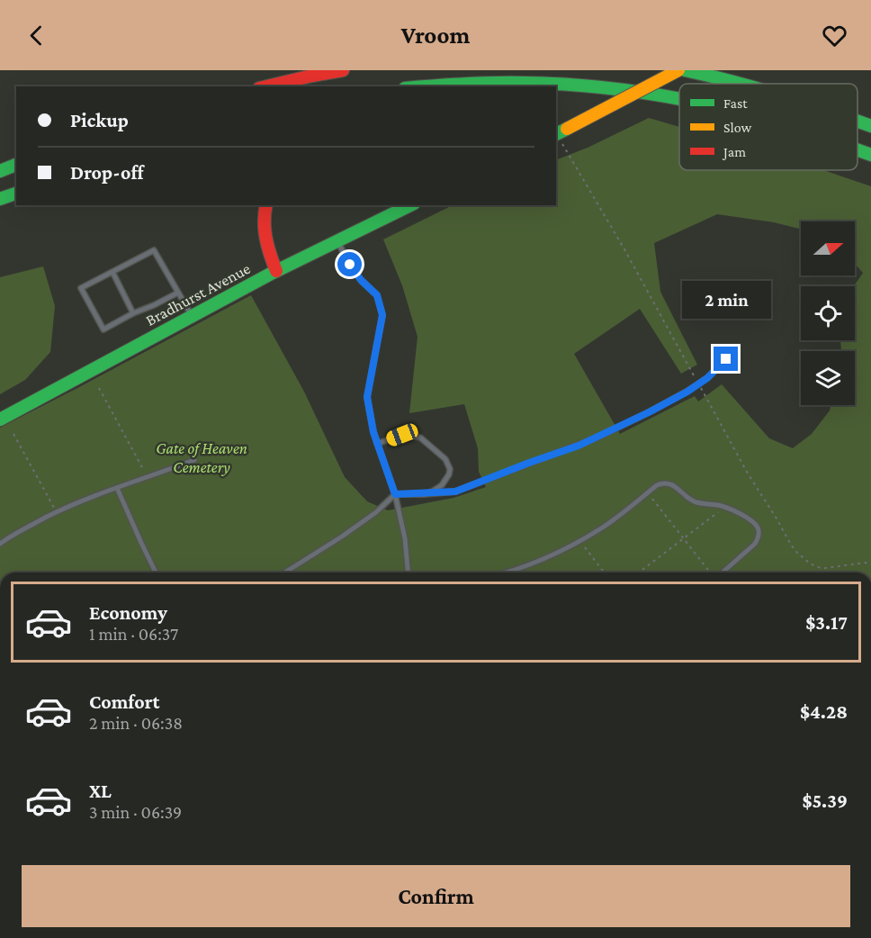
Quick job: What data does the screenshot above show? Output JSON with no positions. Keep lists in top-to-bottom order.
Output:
{
  "streets": {
    "main road": ["Bradhurst Avenue"]
  },
  "parks": ["Gate of Heaven Cemetery"],
  "legend": ["Fast", "Slow", "Jam"],
  "north": "right",
  "page": {
    "header": "Vroom",
    "banner": ["Pickup", "Drop-off"],
    "bubble": "2 min",
    "list": [
      {
        "name": "Economy",
        "note": "1 min · 06:37",
        "value": "$3.17"
      },
      {
        "name": "Comfort",
        "note": "2 min · 06:38",
        "value": "$4.28"
      },
      {
        "name": "XL",
        "note": "3 min · 06:39",
        "value": "$5.39"
      }
    ],
    "buttons": "Confirm"
  }
}
